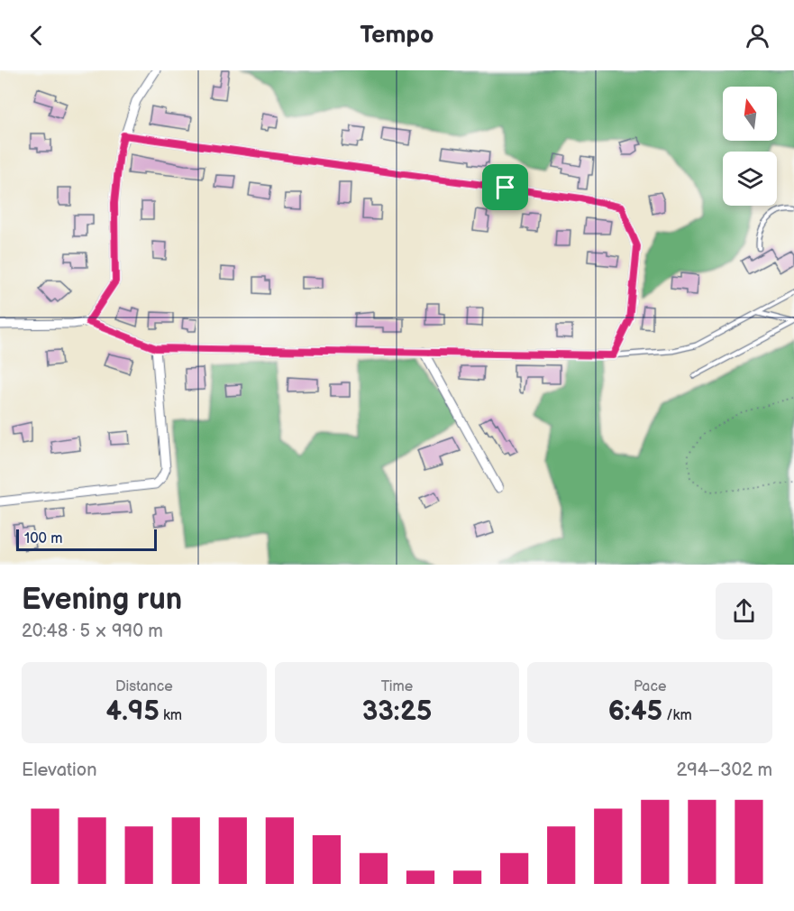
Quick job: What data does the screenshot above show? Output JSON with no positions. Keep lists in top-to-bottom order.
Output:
{
  "scale_bar": "100 m",
  "north": "top",
  "page": {
    "header": "Tempo",
    "scale": "100 m",
    "heading": ["Evening run", "20:48 · 5 × 990 m"],
    "stats": [
      ["Distance", "4.95 km"],
      ["Time", "33:25"],
      ["Pace", "6:45 /km"]
    ],
    "chart": ["Elevation", "294–302 m"]
  }
}
